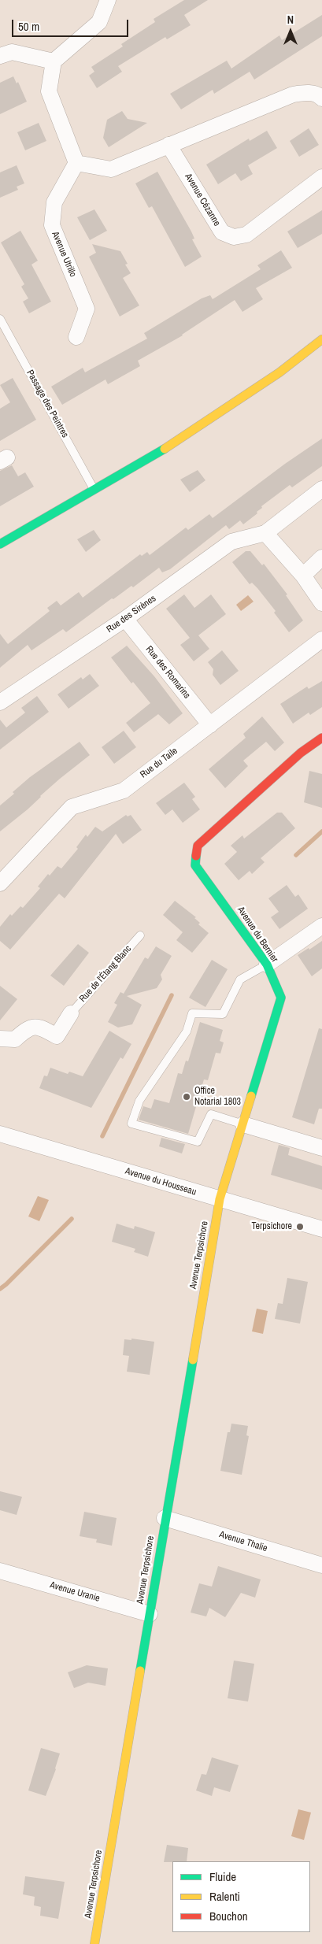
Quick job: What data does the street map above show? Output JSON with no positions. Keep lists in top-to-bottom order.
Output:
{
  "streets": {
    "street": [
      "Avenue Cézanne",
      "Avenue Utrillo",
      "Rue des Sirènes",
      "Rue des Romarins",
      "Rue du Taile",
      "Avenue du Bernier",
      "Avenue du Housseau",
      "Avenue Terpsichore",
      "Avenue Thalie",
      "Avenue Uranie"
    ],
    "lane": ["Passage des Peintres", "Rue de l'Étang Blanc"]
  },
  "crossings": [
    ["Rue des Sirènes", "Rue des Romarins"],
    ["Rue des Romarins", "Rue du Taile"],
    ["Avenue du Bernier", "Avenue du Housseau"],
    ["Avenue du Bernier", "Avenue Terpsichore"],
    ["Avenue du Housseau", "Avenue Terpsichore"],
    ["Avenue Terpsichore", "Avenue Thalie"],
    ["Avenue Terpsichore", "Avenue Uranie"]
  ],
  "places": ["Office Notarial 1803", "Terpsichore"],
  "legend": ["Fluide", "Ralenti", "Bouchon"],
  "scale_bar": "50 m",
  "north": "top"
}
